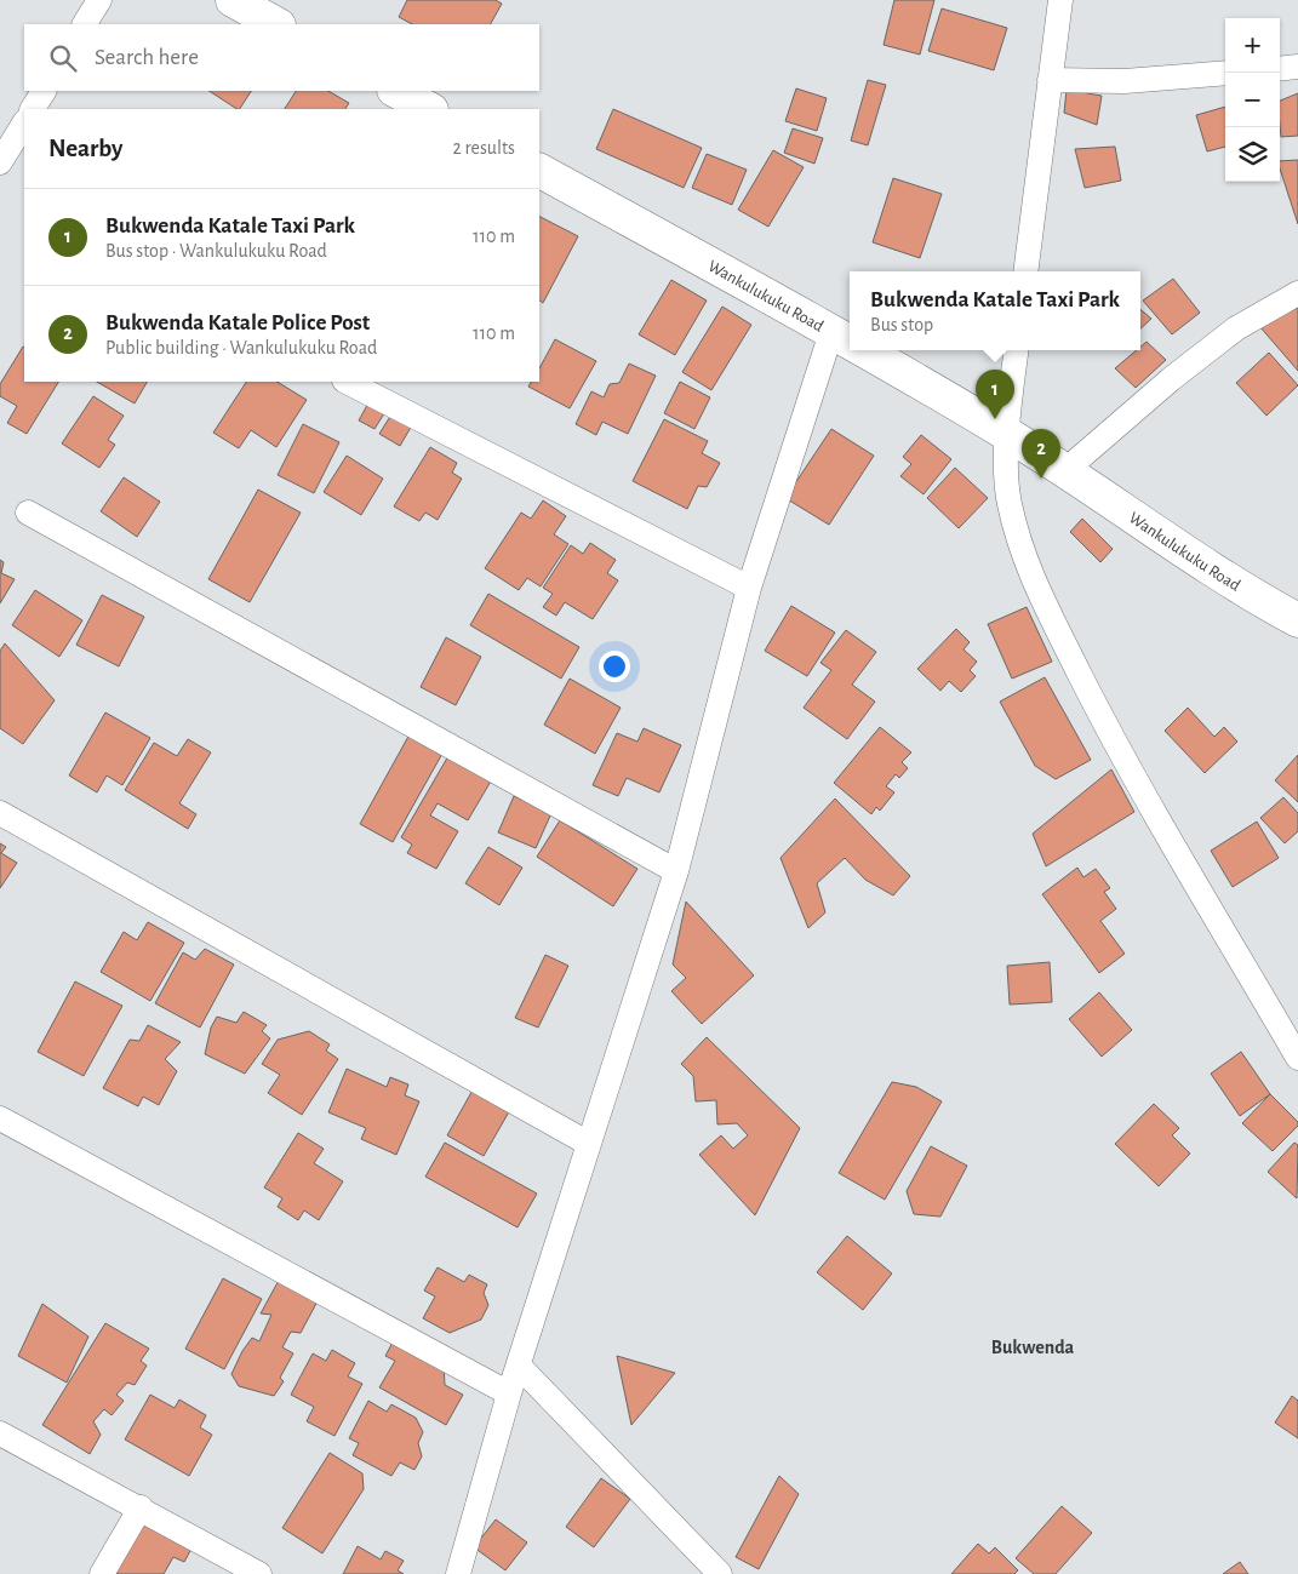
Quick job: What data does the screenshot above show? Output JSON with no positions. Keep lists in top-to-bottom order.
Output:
{
  "streets": {
    "main road": ["Wankulukuku Road"]
  },
  "districts": ["Bukwenda"],
  "page": {
    "map_buttons": ["+", "−"],
    "search": "Search here",
    "heading": ["Nearby", "2 results"],
    "list": [
      {
        "mark": "1",
        "name": "Bukwenda Katale Taxi Park",
        "note": "Bus stop · Wankulukuku Road",
        "value": "110 m"
      },
      {
        "mark": "2",
        "name": "Bukwenda Katale Police Post",
        "note": "Public building · Wankulukuku Road",
        "value": "110 m"
      }
    ],
    "popup": ["Bukwenda Katale Taxi Park", "Bus stop"],
    "pins": ["1", "2"]
  }
}
